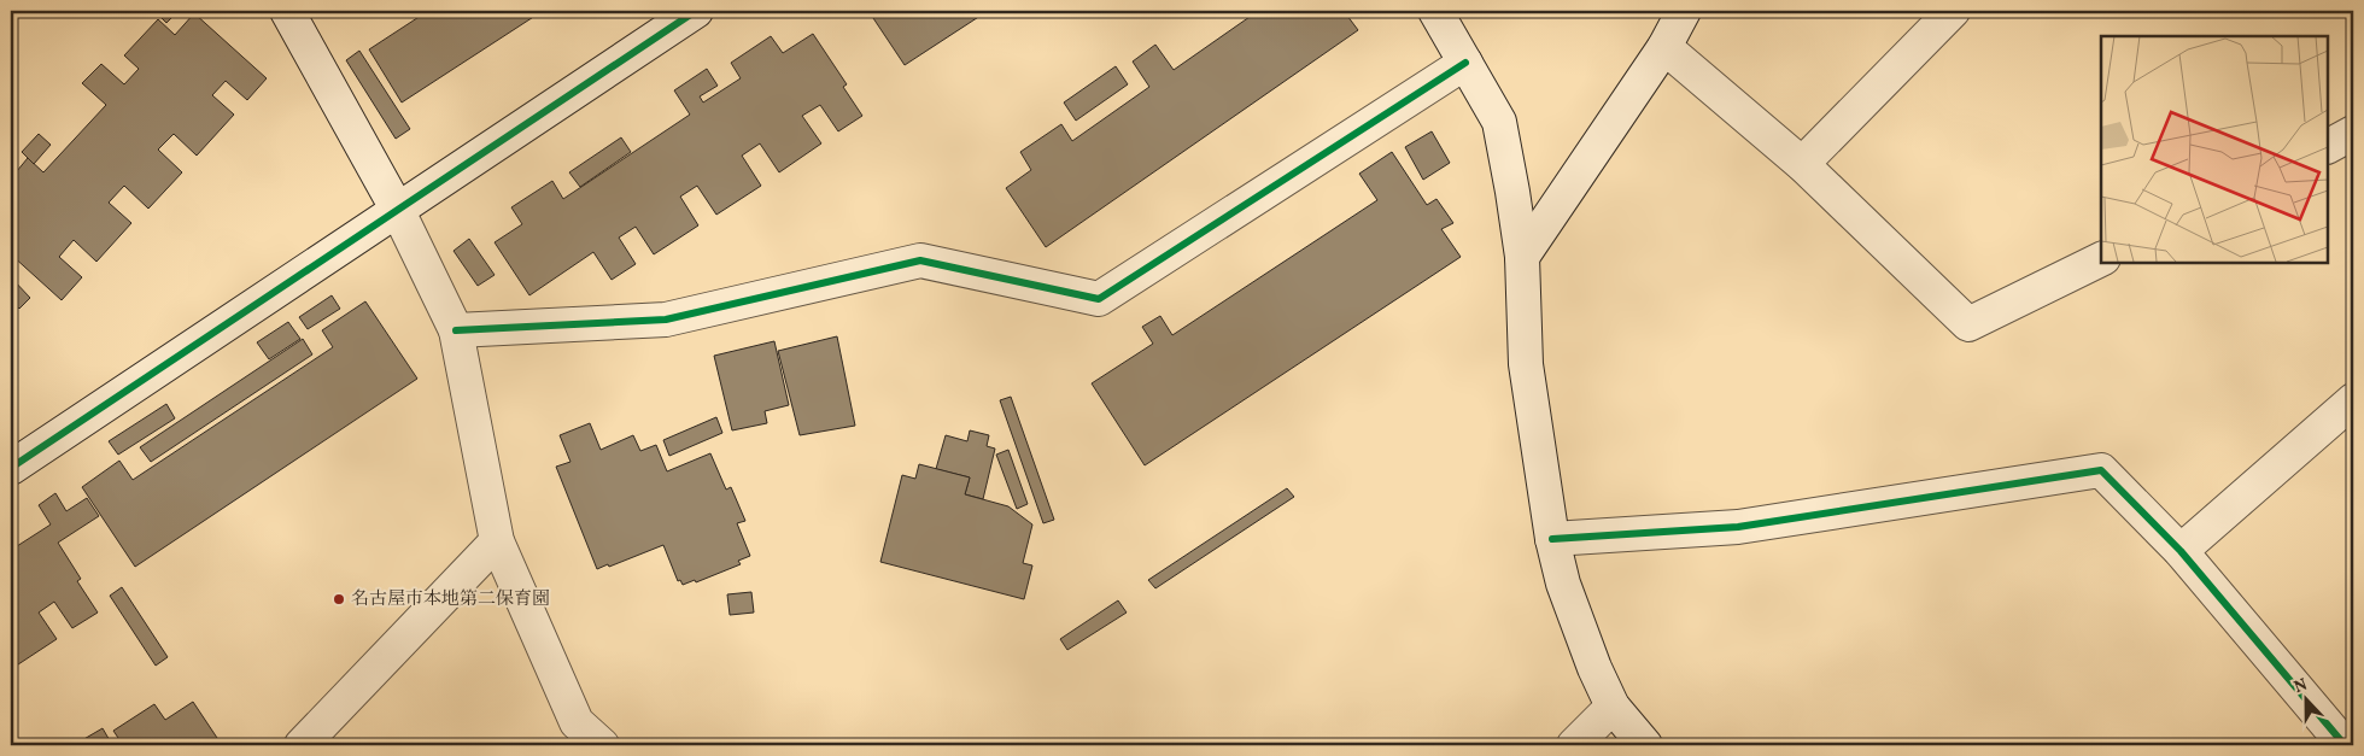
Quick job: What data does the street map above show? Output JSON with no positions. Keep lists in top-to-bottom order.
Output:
{
  "places": ["名古屋市本地第二保育園"],
  "north": "top"
}
